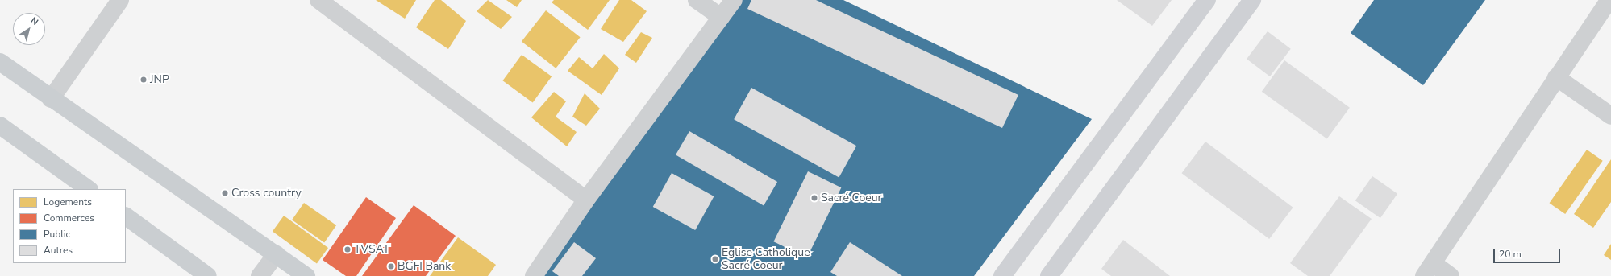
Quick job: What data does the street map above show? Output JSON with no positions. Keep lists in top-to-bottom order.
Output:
{
  "places": [
    "JNP",
    "Cross country",
    "Sacré Coeur",
    "TVSAT",
    "Eglise Catholique Sacré Coeur",
    "BGFI Bank"
  ],
  "legend": [
    "Logements",
    "Commerces",
    "Public",
    "Autres"
  ],
  "scale_bar": "20 m",
  "north": "top right"
}
